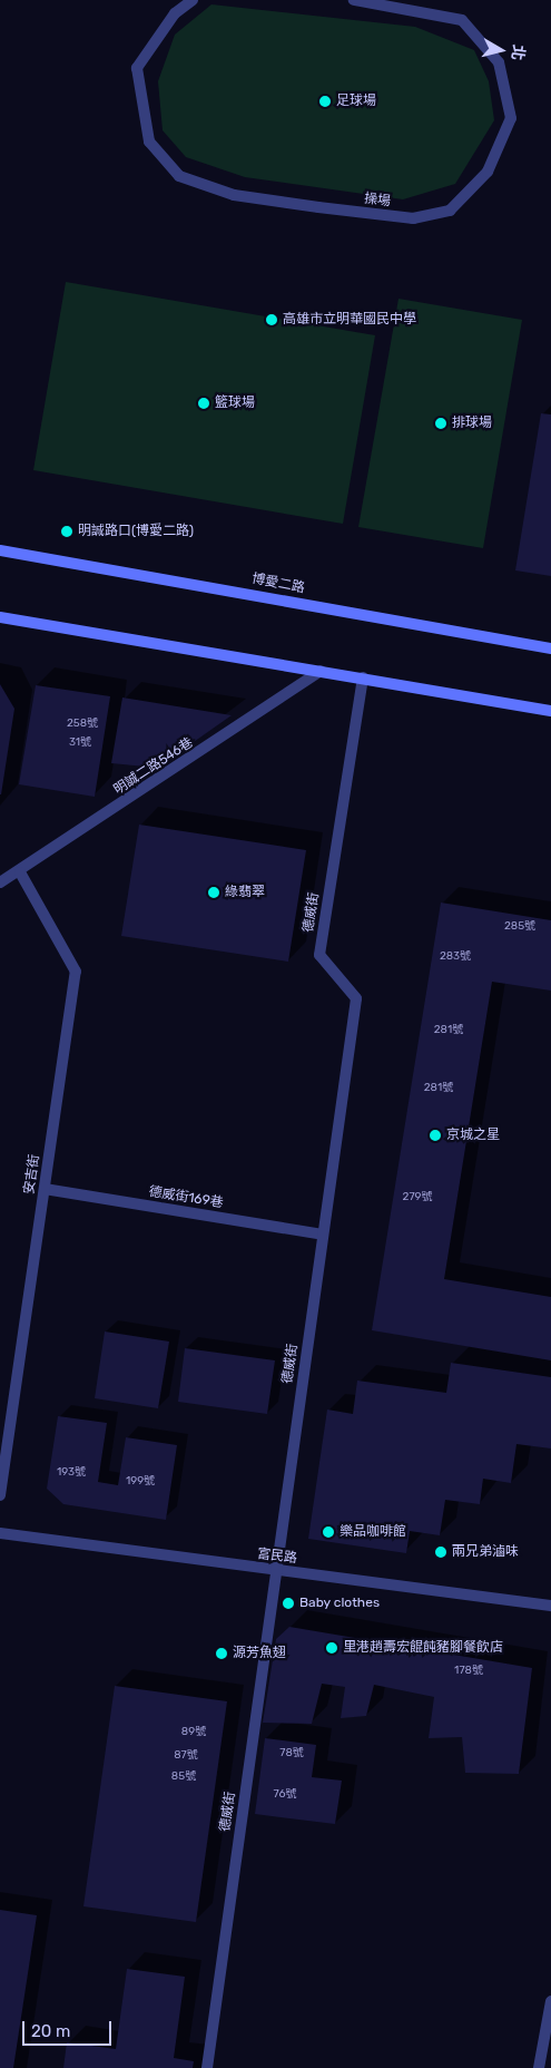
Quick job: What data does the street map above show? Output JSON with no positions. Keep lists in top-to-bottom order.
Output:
{
  "streets": {
    "main road": ["博愛二路"],
    "street": [
      "操場",
      "明誠二路546巷",
      "德威街",
      "安吉街",
      "德威街169巷",
      "富民路"
    ]
  },
  "crossings": [
    ["明誠二路546巷", "安吉街"],
    ["德威街", "德威街169巷"],
    ["德威街", "富民路"],
    ["安吉街", "德威街169巷"]
  ],
  "places": [
    "足球場",
    "高雄市立明華國民中學",
    "籃球場",
    "排球場",
    "明誠路口(博愛二路)",
    "綠翡翠",
    "京城之星",
    "樂品咖啡館",
    "兩兄弟滷味",
    "Baby clothes",
    "里港趙壽宏餛飩豬腳餐飲店",
    "源芳魚翅"
  ],
  "house_numbers": [
    "258號",
    "31號",
    "285號",
    "283號",
    "281號",
    "281號",
    "279號",
    "193號",
    "199號",
    "178號",
    "89號",
    "78號",
    "87號",
    "85號",
    "76號"
  ],
  "scale_bar": "20 m",
  "north": "right"
}
